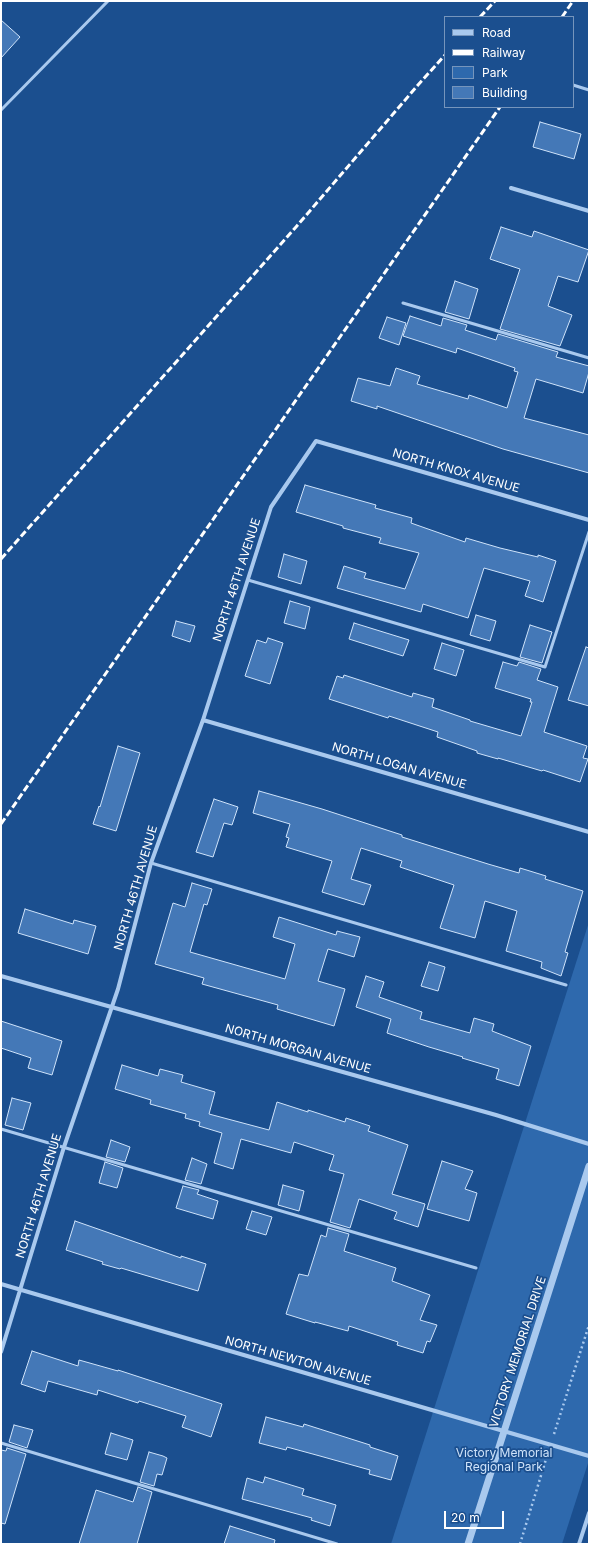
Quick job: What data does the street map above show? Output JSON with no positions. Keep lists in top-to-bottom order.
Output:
{
  "streets": {
    "street": [
      "NORTH KNOX AVENUE",
      "NORTH 46TH AVENUE",
      "NORTH LOGAN AVENUE",
      "NORTH MORGAN AVENUE",
      "VICTORY MEMORIAL DRIVE",
      "NORTH NEWTON AVENUE"
    ]
  },
  "crossings": [
    ["NORTH KNOX AVENUE", "NORTH 46TH AVENUE"],
    ["NORTH 46TH AVENUE", "NORTH LOGAN AVENUE"],
    ["NORTH 46TH AVENUE", "NORTH MORGAN AVENUE"],
    ["NORTH 46TH AVENUE", "NORTH NEWTON AVENUE"],
    ["VICTORY MEMORIAL DRIVE", "NORTH NEWTON AVENUE"]
  ],
  "parks": ["Victory Memorial Regional Park"],
  "legend": [
    "Road",
    "Railway",
    "Park",
    "Building"
  ],
  "scale_bar": "20 m"
}
